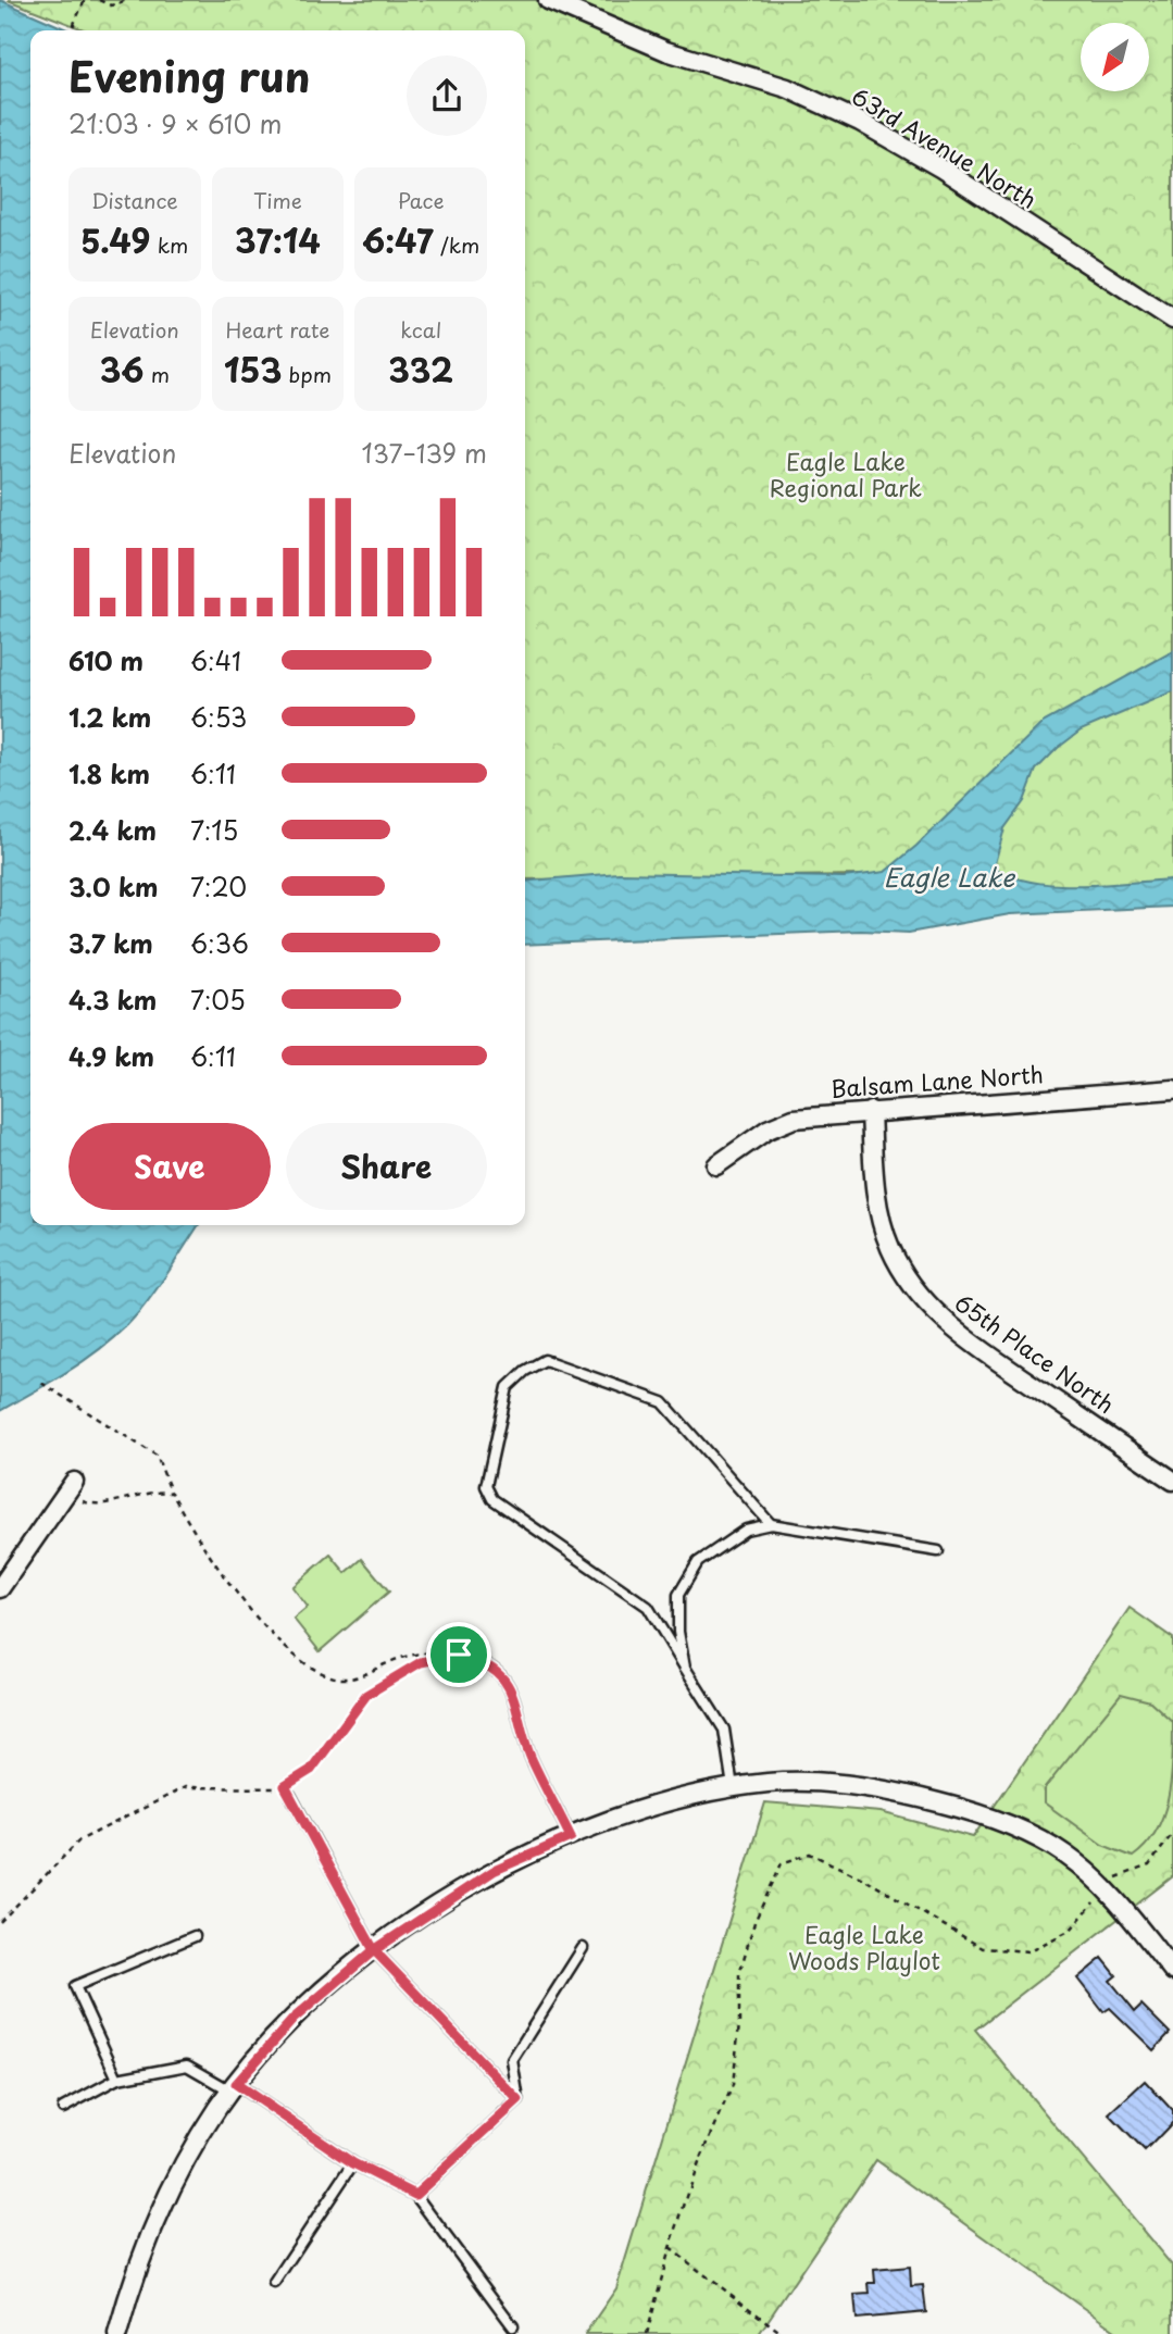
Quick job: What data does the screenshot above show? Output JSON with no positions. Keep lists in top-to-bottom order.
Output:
{
  "streets": {
    "street": ["63rd Avenue North", "Balsam Lane North", "65th Place North"]
  },
  "crossings": [
    ["Balsam Lane North", "65th Place North"]
  ],
  "water": ["Eagle Lake"],
  "parks": ["Eagle Lake Regional Park", "Eagle Lake Woods Playlot"],
  "north": "bottom left",
  "page": {
    "heading": ["Evening run", "21:03 · 9 × 610 m"],
    "stats": [
      ["Distance", "5.49 km"],
      ["Time", "37:14"],
      ["Pace", "6:47 /km"],
      ["Elevation", "36 m"],
      ["Heart rate", "153 bpm"],
      ["kcal", "332"]
    ],
    "chart": ["Elevation", "137–139 m"],
    "list": [
      {
        "name": "610 m",
        "note": "6:41"
      },
      {
        "name": "1.2 km",
        "note": "6:53"
      },
      {
        "name": "1.8 km",
        "note": "6:11"
      },
      {
        "name": "2.4 km",
        "note": "7:15"
      },
      {
        "name": "3.0 km",
        "note": "7:20"
      },
      {
        "name": "3.7 km",
        "note": "6:36"
      },
      {
        "name": "4.3 km",
        "note": "7:05"
      },
      {
        "name": "4.9 km",
        "note": "6:11"
      }
    ],
    "buttons": ["Save", "Share"]
  }
}
